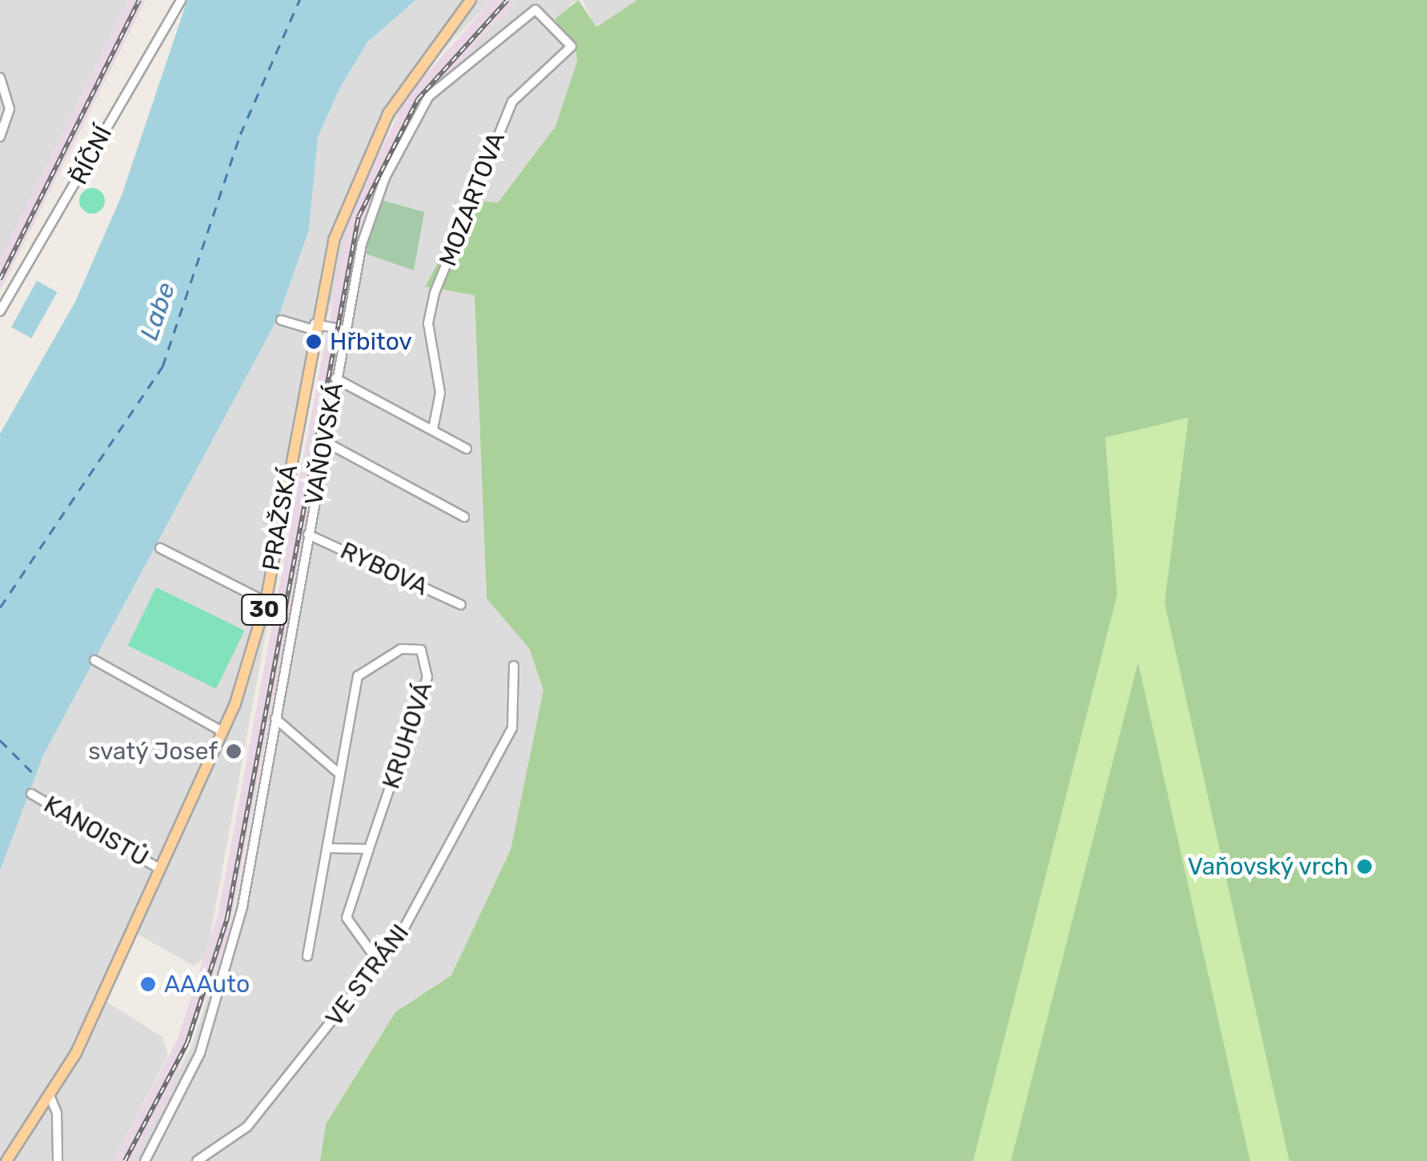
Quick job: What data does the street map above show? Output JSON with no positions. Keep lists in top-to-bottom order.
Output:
{
  "streets": {
    "main road": ["PRAŽSKÁ", "30"],
    "street": [
      "ŘÍČNÍ",
      "MOZARTOVA",
      "VAŇOVSKÁ",
      "RYBOVA",
      "KRUHOVÁ",
      "KANOISTŮ",
      "VE STRÁNI"
    ]
  },
  "crossings": [
    ["MOZARTOVA", "VAŇOVSKÁ"],
    ["VAŇOVSKÁ", "RYBOVA"],
    ["PRAŽSKÁ", "KANOISTŮ"],
    ["KRUHOVÁ", "VE STRÁNI"]
  ],
  "water": ["Labe"],
  "places": [
    "Hřbitov",
    "svatý Josef",
    "Vaňovský vrch",
    "AAAuto"
  ]
}
